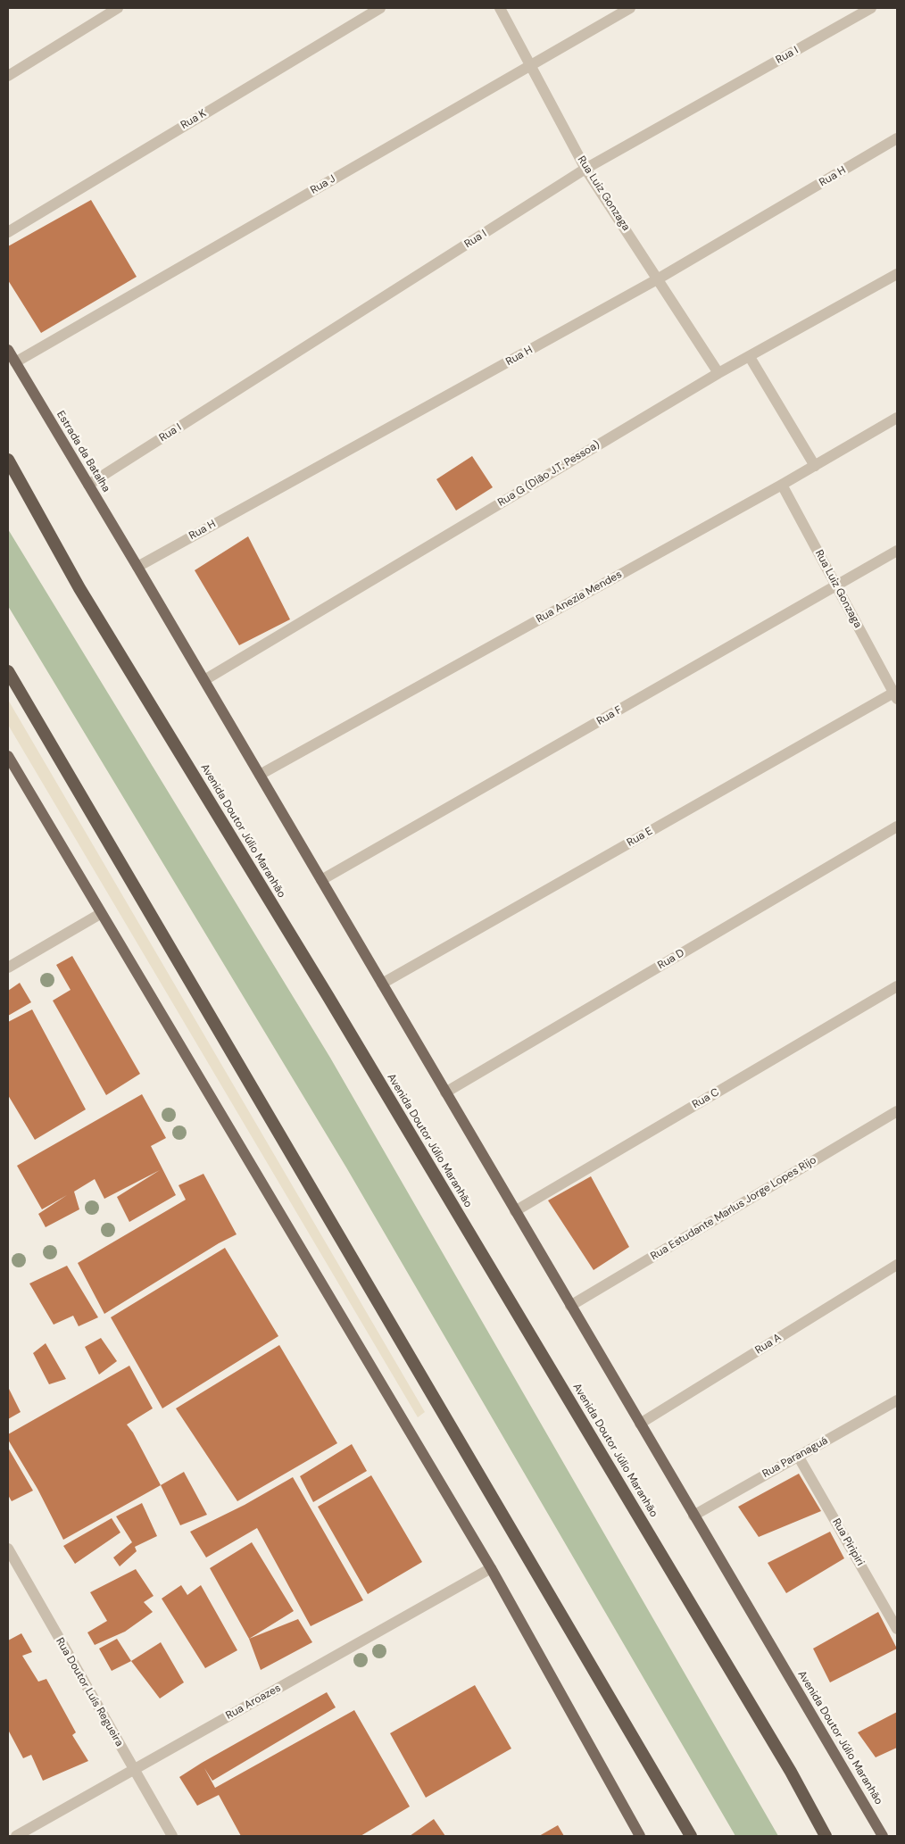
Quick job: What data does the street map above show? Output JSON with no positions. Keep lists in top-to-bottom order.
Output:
{
  "streets": {
    "highway": ["Avenida Doutor Júlio Maranhão"],
    "main road": ["Estrada da Batalha"],
    "street": [
      "Rua I",
      "Rua K",
      "Rua H",
      "Rua J",
      "Rua Luiz Gonzaga",
      "Rua G (Dião J.T. Pessoa)",
      "Rua Anezia Mendes",
      "Rua F",
      "Rua E",
      "Rua D",
      "Rua C",
      "Rua Estudante Marlus Jorge Lopes Rijo",
      "Rua A",
      "Rua Paranaguá",
      "Rua Piripiri",
      "Rua Doutor Luís Regueira",
      "Rua Aroazes"
    ]
  },
  "crossings": [
    ["Rua I", "Rua Luiz Gonzaga"],
    ["Rua I", "Estrada da Batalha"],
    ["Rua H", "Rua Luiz Gonzaga"],
    ["Rua H", "Estrada da Batalha"],
    ["Rua H", "Avenida Doutor Júlio Maranhão"],
    ["Rua J", "Rua Luiz Gonzaga"],
    ["Rua J", "Estrada da Batalha"],
    ["Rua Luiz Gonzaga", "Rua G (Dião J.T. Pessoa)"],
    ["Rua Luiz Gonzaga", "Rua Anezia Mendes"],
    ["Rua Luiz Gonzaga", "Rua F"],
    ["Rua Luiz Gonzaga", "Rua E"],
    ["Estrada da Batalha", "Avenida Doutor Júlio Maranhão"],
    ["Rua G (Dião J.T. Pessoa)", "Avenida Doutor Júlio Maranhão"],
    ["Rua Anezia Mendes", "Avenida Doutor Júlio Maranhão"],
    ["Rua F", "Avenida Doutor Júlio Maranhão"],
    ["Avenida Doutor Júlio Maranhão", "Rua E"],
    ["Avenida Doutor Júlio Maranhão", "Rua D"],
    ["Avenida Doutor Júlio Maranhão", "Rua C"],
    ["Avenida Doutor Júlio Maranhão", "Rua Estudante Marlus Jorge Lopes Rijo"],
    ["Avenida Doutor Júlio Maranhão", "Rua A"],
    ["Avenida Doutor Júlio Maranhão", "Rua Paranaguá"],
    ["Rua Paranaguá", "Rua Piripiri"],
    ["Rua Doutor Luís Regueira", "Rua Aroazes"]
  ]
}
